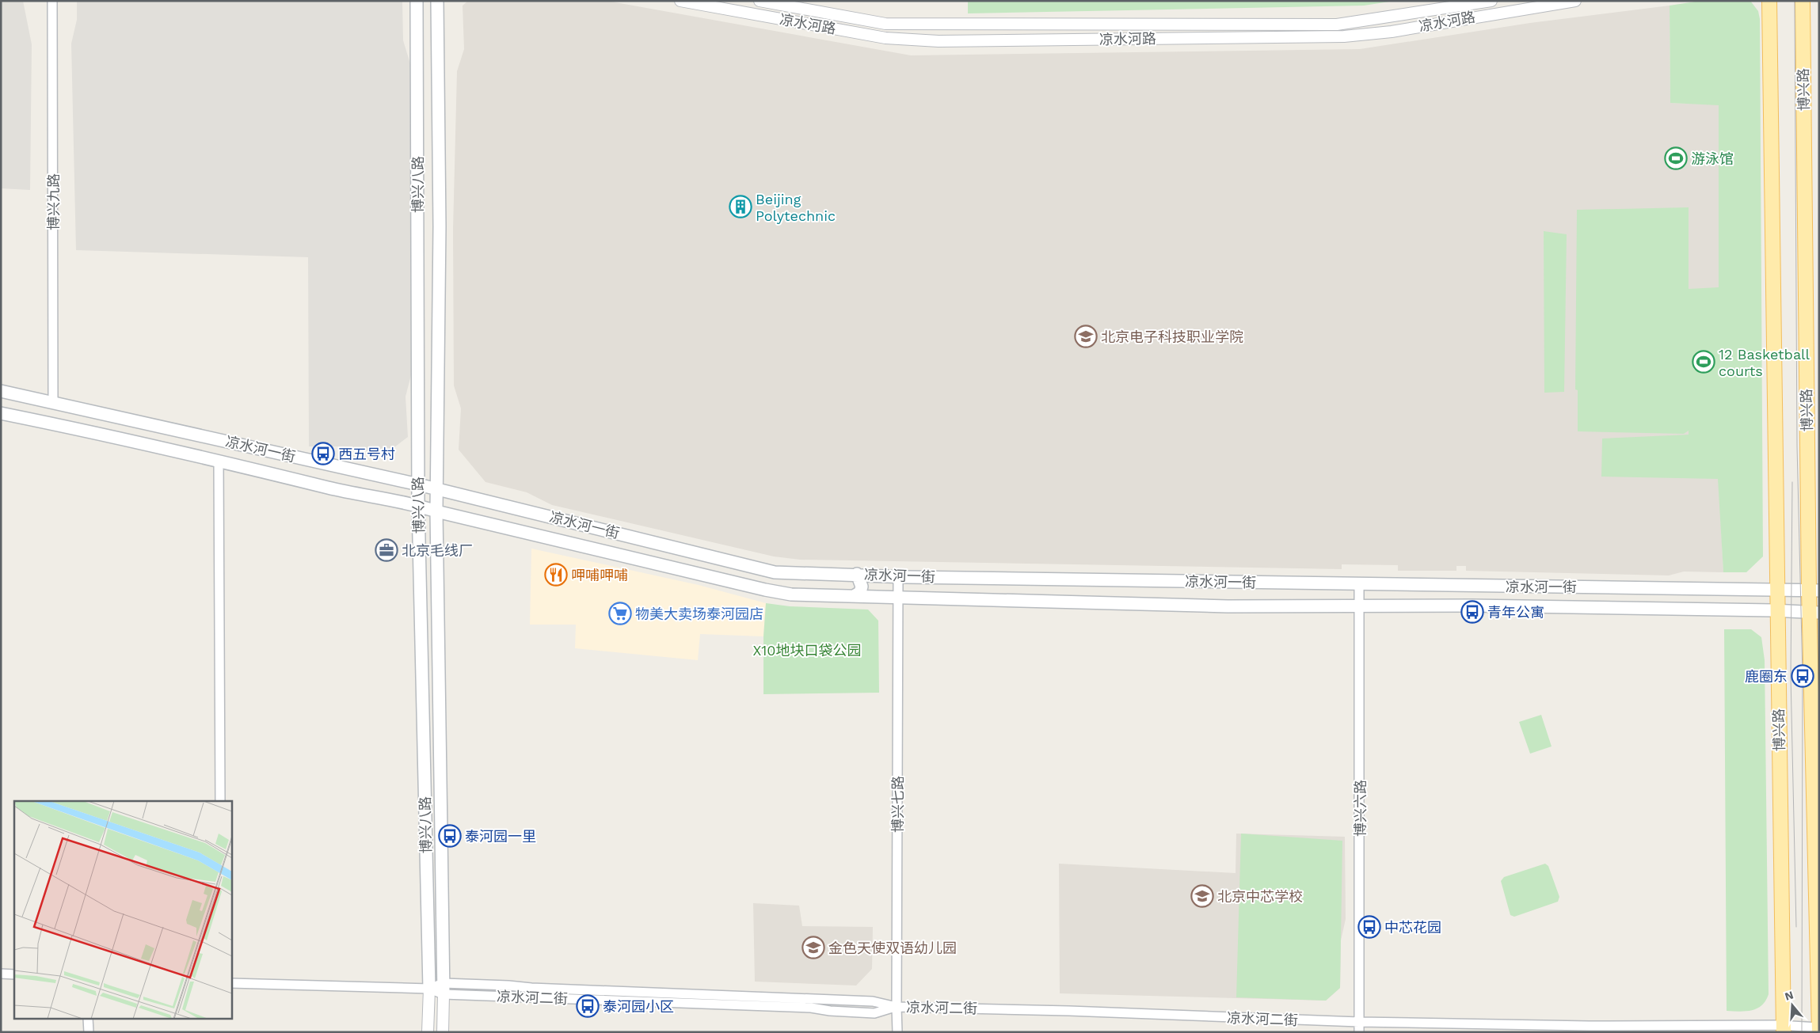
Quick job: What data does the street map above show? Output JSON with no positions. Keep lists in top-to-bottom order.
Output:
{
  "streets": {
    "main road": ["博兴路", "博兴八路", "凉水河一街"],
    "street": [
      "凉水河路",
      "博兴九路",
      "博兴七路",
      "博兴六路",
      "凉水河二街"
    ]
  },
  "crossings": [
    ["博兴路", "凉水河一街"],
    ["博兴路", "凉水河二街"],
    ["博兴八路", "凉水河一街"],
    ["博兴八路", "凉水河二街"],
    ["博兴九路", "凉水河一街"],
    ["凉水河一街", "博兴七路"],
    ["凉水河一街", "博兴六路"],
    ["博兴七路", "凉水河二街"],
    ["博兴六路", "凉水河二街"]
  ],
  "parks": ["X10地块口袋公园"],
  "places": {
    "sports": ["游泳馆", "12 Basketball courts"],
    "building": ["Beijing Polytechnic"],
    "school or university": ["北京电子科技职业学院", "北京中芯学校", "金色天使双语幼儿园"],
    "bus stop": [
      "西五号村",
      "青年公寓",
      "鹿圈东",
      "泰河园一里",
      "中芯花园",
      "泰河园小区"
    ],
    "office": ["北京毛线厂"],
    "restaurant": ["呷哺呷哺"],
    "supermarket": ["物美大卖场泰河园店"]
  },
  "north": "top"
}
